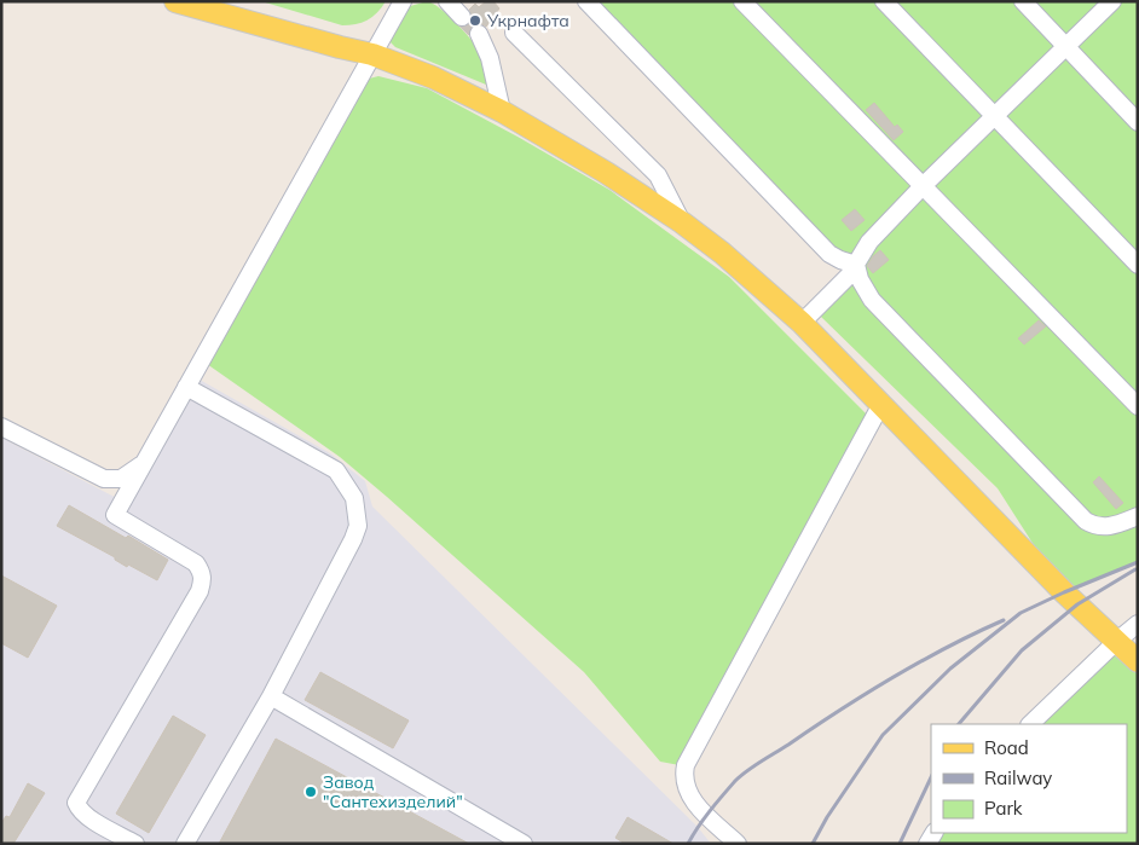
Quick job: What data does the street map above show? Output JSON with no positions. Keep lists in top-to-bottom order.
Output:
{
  "places": ["Укрнафта", "Завод \"Сантехизделий\""],
  "legend": ["Road", "Railway", "Park"]
}
